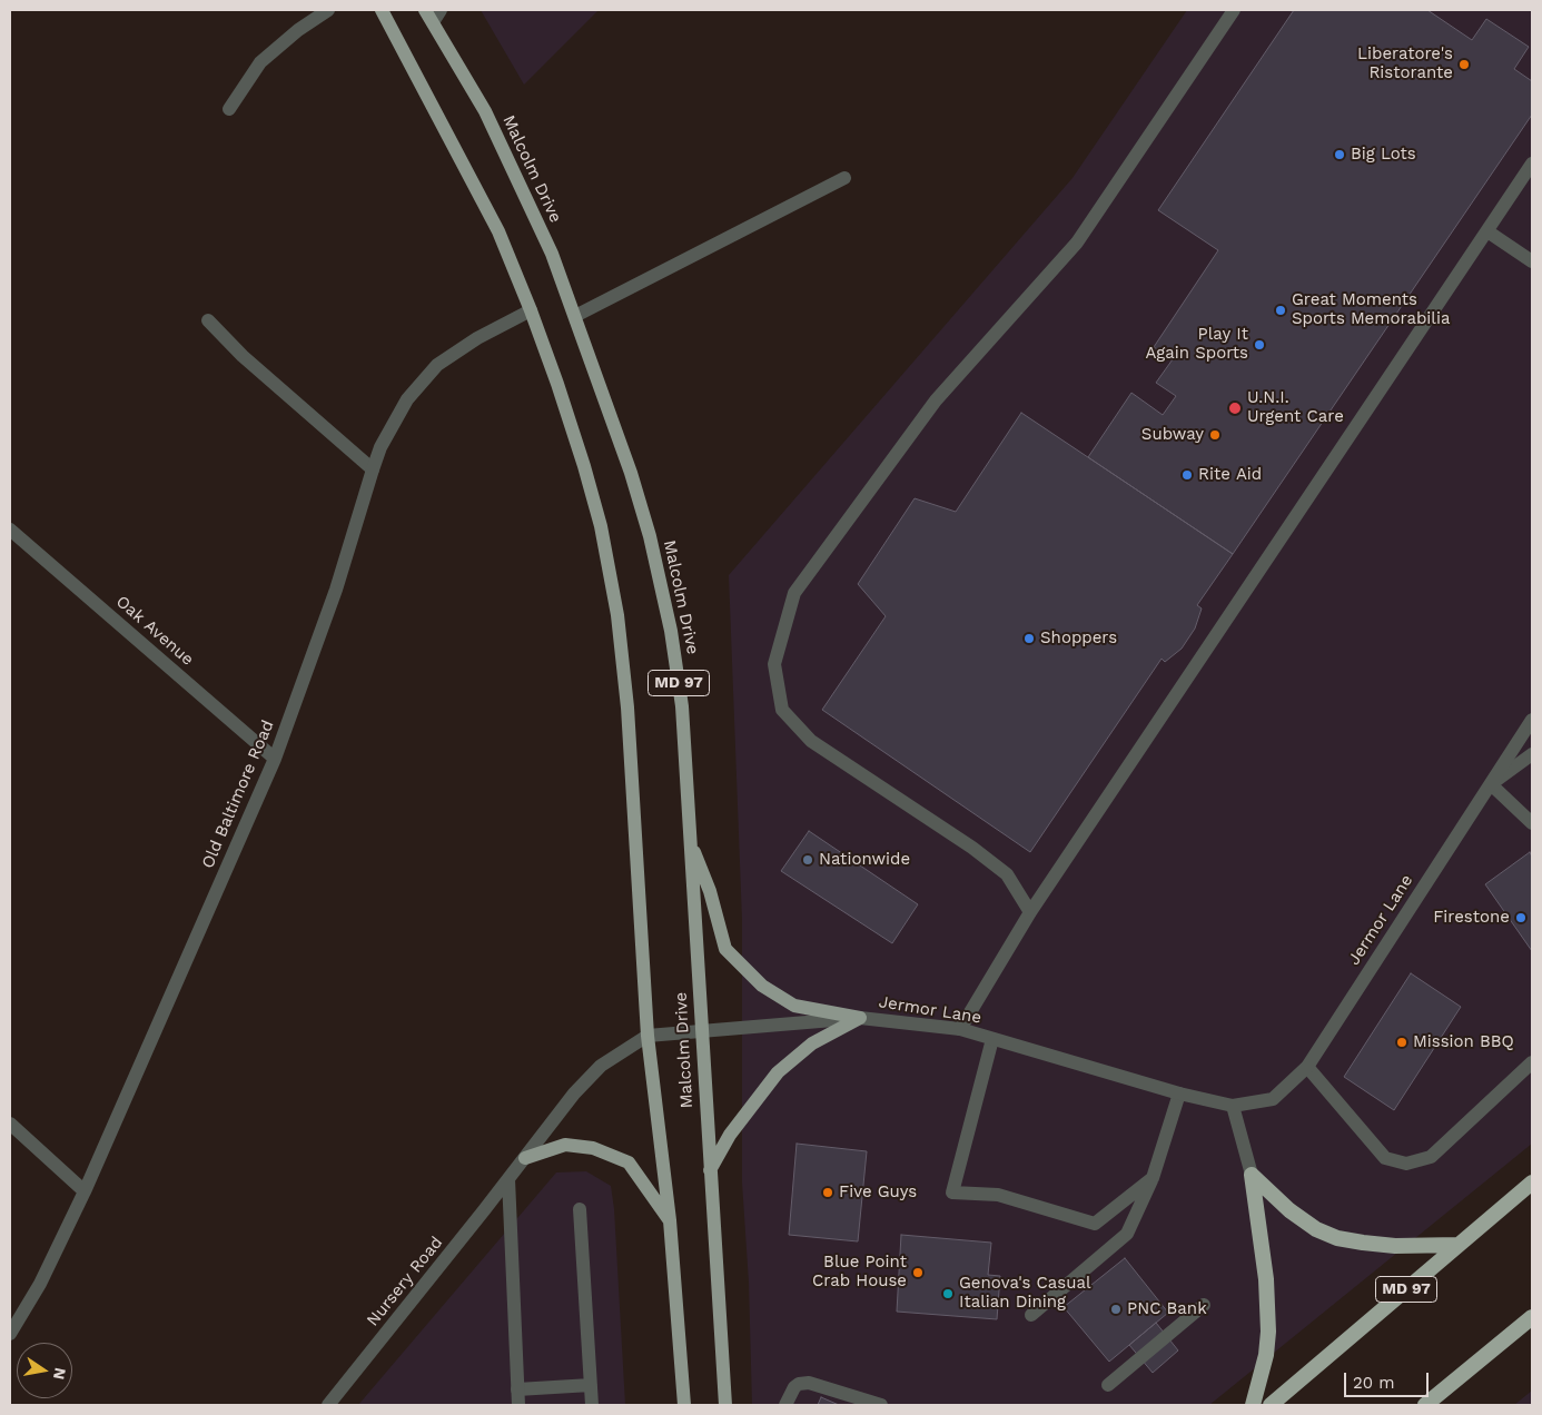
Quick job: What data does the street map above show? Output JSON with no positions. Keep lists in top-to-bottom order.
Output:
{
  "streets": {
    "highway": ["MD 97"],
    "main road": ["Malcolm Drive"],
    "street": [
      "Oak Avenue",
      "Old Baltimore Road",
      "Jermor Lane",
      "Nursery Road"
    ]
  },
  "crossings": [
    ["Malcolm Drive", "Old Baltimore Road"],
    ["Malcolm Drive", "Jermor Lane"],
    ["Malcolm Drive", "Nursery Road"],
    ["Oak Avenue", "Old Baltimore Road"],
    ["Jermor Lane", "Nursery Road"]
  ],
  "places": [
    "Liberatore's Ristorante",
    "Big Lots",
    "Great Moments Sports Memorabilia",
    "Play It Again Sports",
    "U.N.I. Urgent Care",
    "Subway",
    "Rite Aid",
    "Shoppers",
    "Nationwide",
    "Firestone",
    "Mission BBQ",
    "Five Guys",
    "Blue Point Crab House",
    "Genova's Casual Italian Dining",
    "PNC Bank"
  ],
  "scale_bar": "20 m",
  "north": "right"
}
